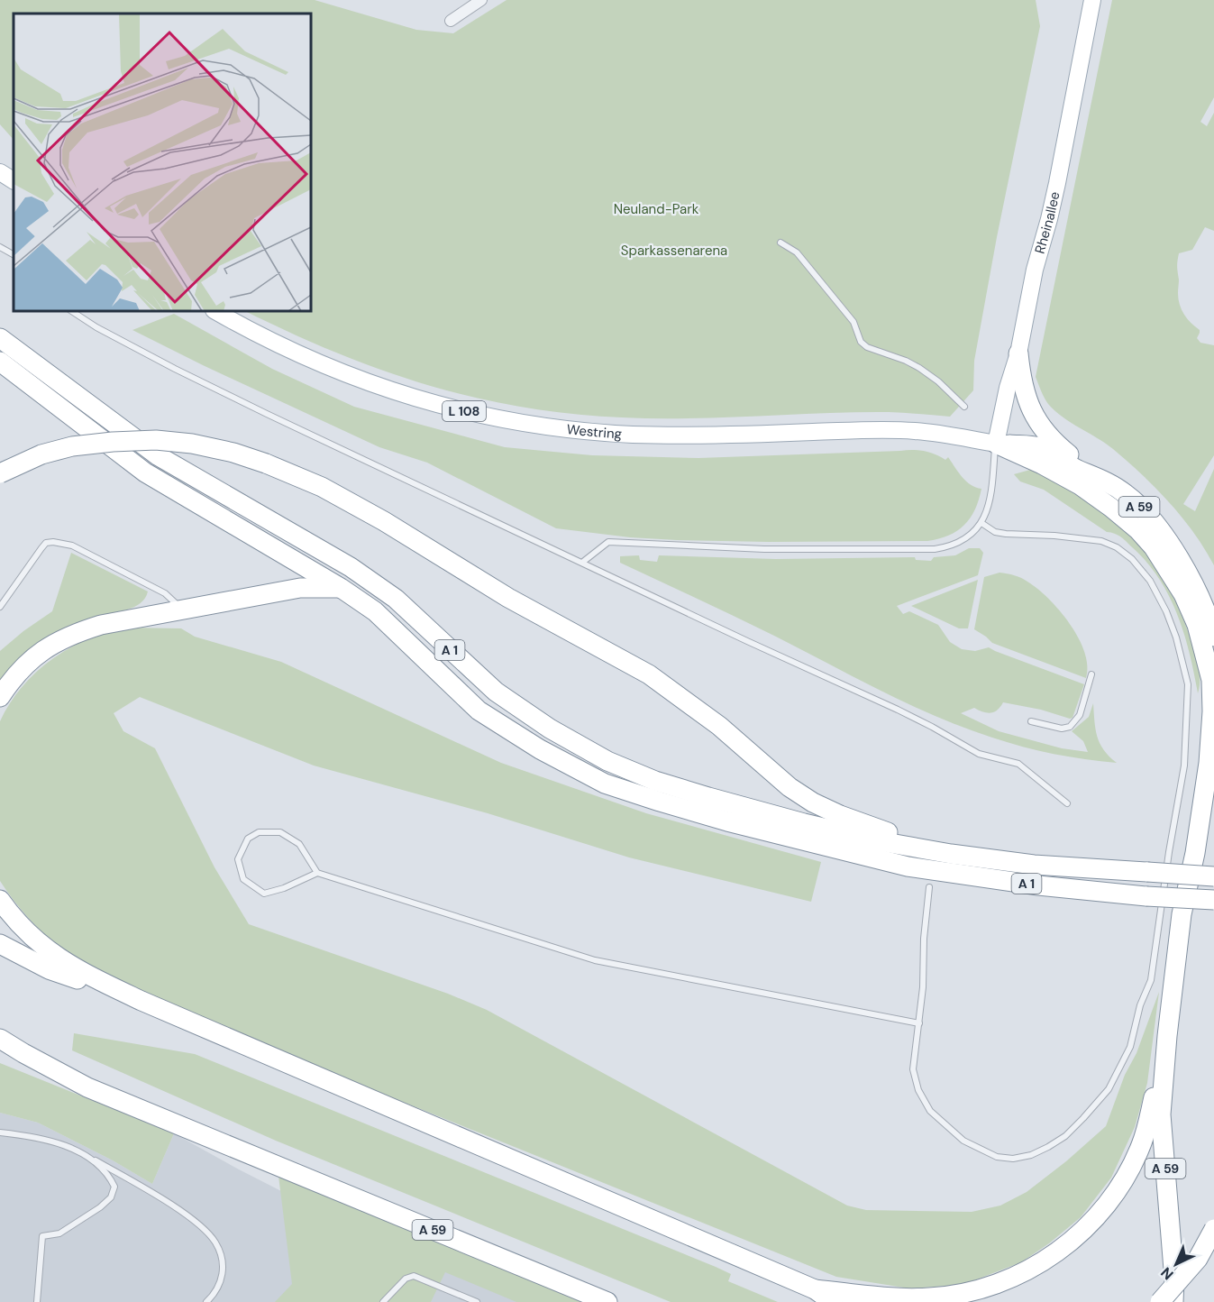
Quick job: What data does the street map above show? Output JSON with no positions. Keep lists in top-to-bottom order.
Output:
{
  "streets": {
    "highway": ["A 59", "A 1"],
    "main road": ["Rheinallee", "L 108", "Westring"]
  },
  "crossings": [
    ["Rheinallee", "Westring"],
    ["Rheinallee", "A 59"],
    ["Westring", "A 59"]
  ],
  "parks": ["Neuland-Park", "Sparkassenarena"],
  "north": "bottom left"
}
